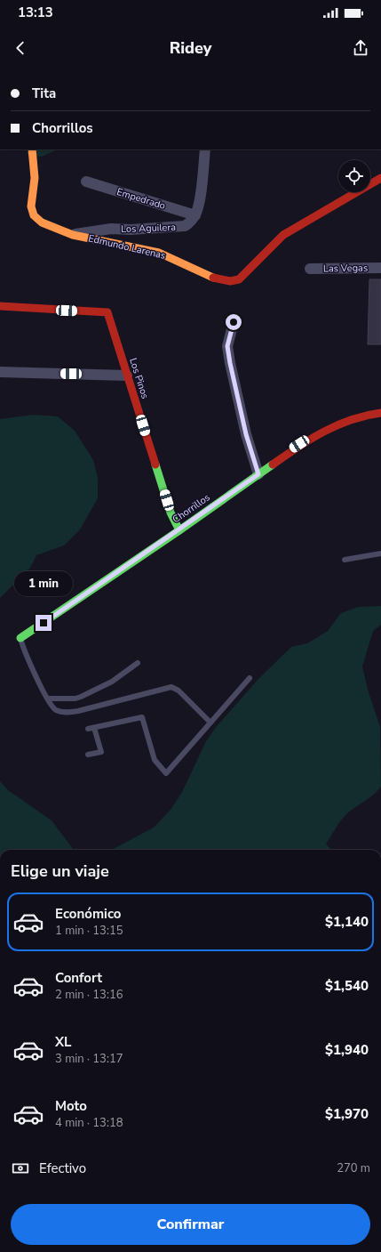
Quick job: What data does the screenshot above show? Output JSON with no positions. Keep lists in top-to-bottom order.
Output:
{
  "streets": {
    "street": [
      "Empedrado",
      "Los Aguilera",
      "Edmundo Larenas",
      "Las Vegas",
      "Los Pinos",
      "Chorrillos"
    ]
  },
  "crossings": [
    ["Empedrado", "Los Aguilera"],
    ["Los Aguilera", "Edmundo Larenas"],
    ["Los Pinos", "Chorrillos"]
  ],
  "page": {
    "status": "13:13",
    "header": "Ridey",
    "banner": ["Tita", "Chorrillos"],
    "bubble": "1 min",
    "heading": "Elige un viaje",
    "list": [
      {
        "name": "Económico",
        "note": "1 min · 13:15",
        "value": "$1,140"
      },
      {
        "name": "Confort",
        "note": "2 min · 13:16",
        "value": "$1,540"
      },
      {
        "name": "XL",
        "note": "3 min · 13:17",
        "value": "$1,940"
      },
      {
        "name": "Moto",
        "note": "4 min · 13:18",
        "value": "$1,970"
      }
    ],
    "pay": ["Efectivo", "270 m"],
    "buttons": "Confirmar"
  }
}
